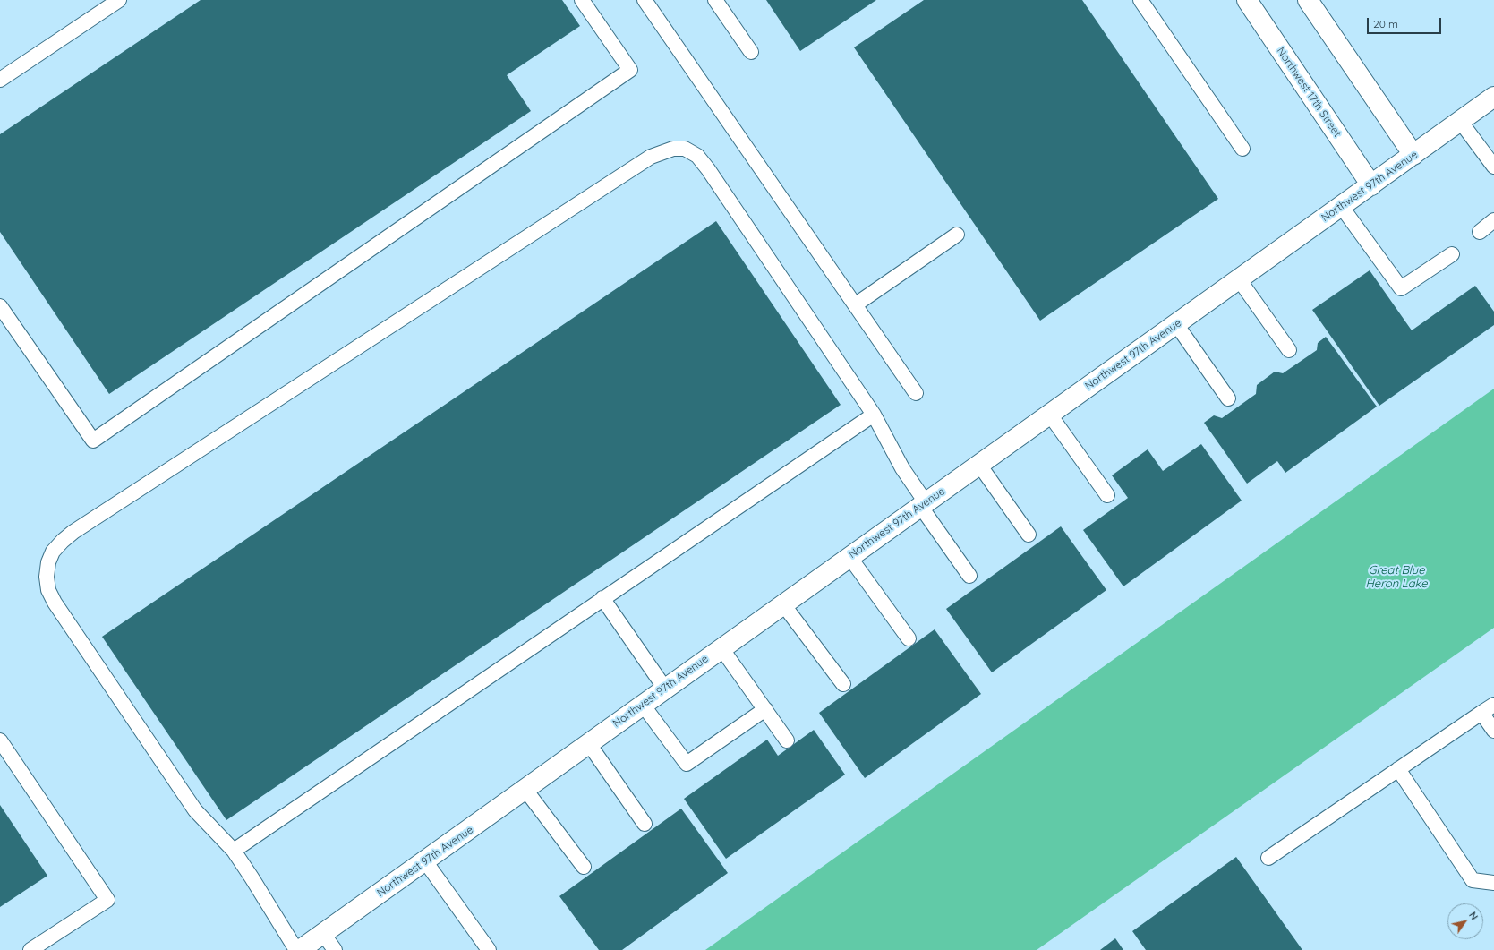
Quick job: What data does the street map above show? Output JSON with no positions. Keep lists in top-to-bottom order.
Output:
{
  "streets": {
    "street": ["Northwest 17th Street", "Northwest 97th Avenue"]
  },
  "crossings": [
    ["Northwest 17th Street", "Northwest 97th Avenue"]
  ],
  "water": ["Great Blue Heron Lake"],
  "scale_bar": "20 m",
  "north": "top right"
}
